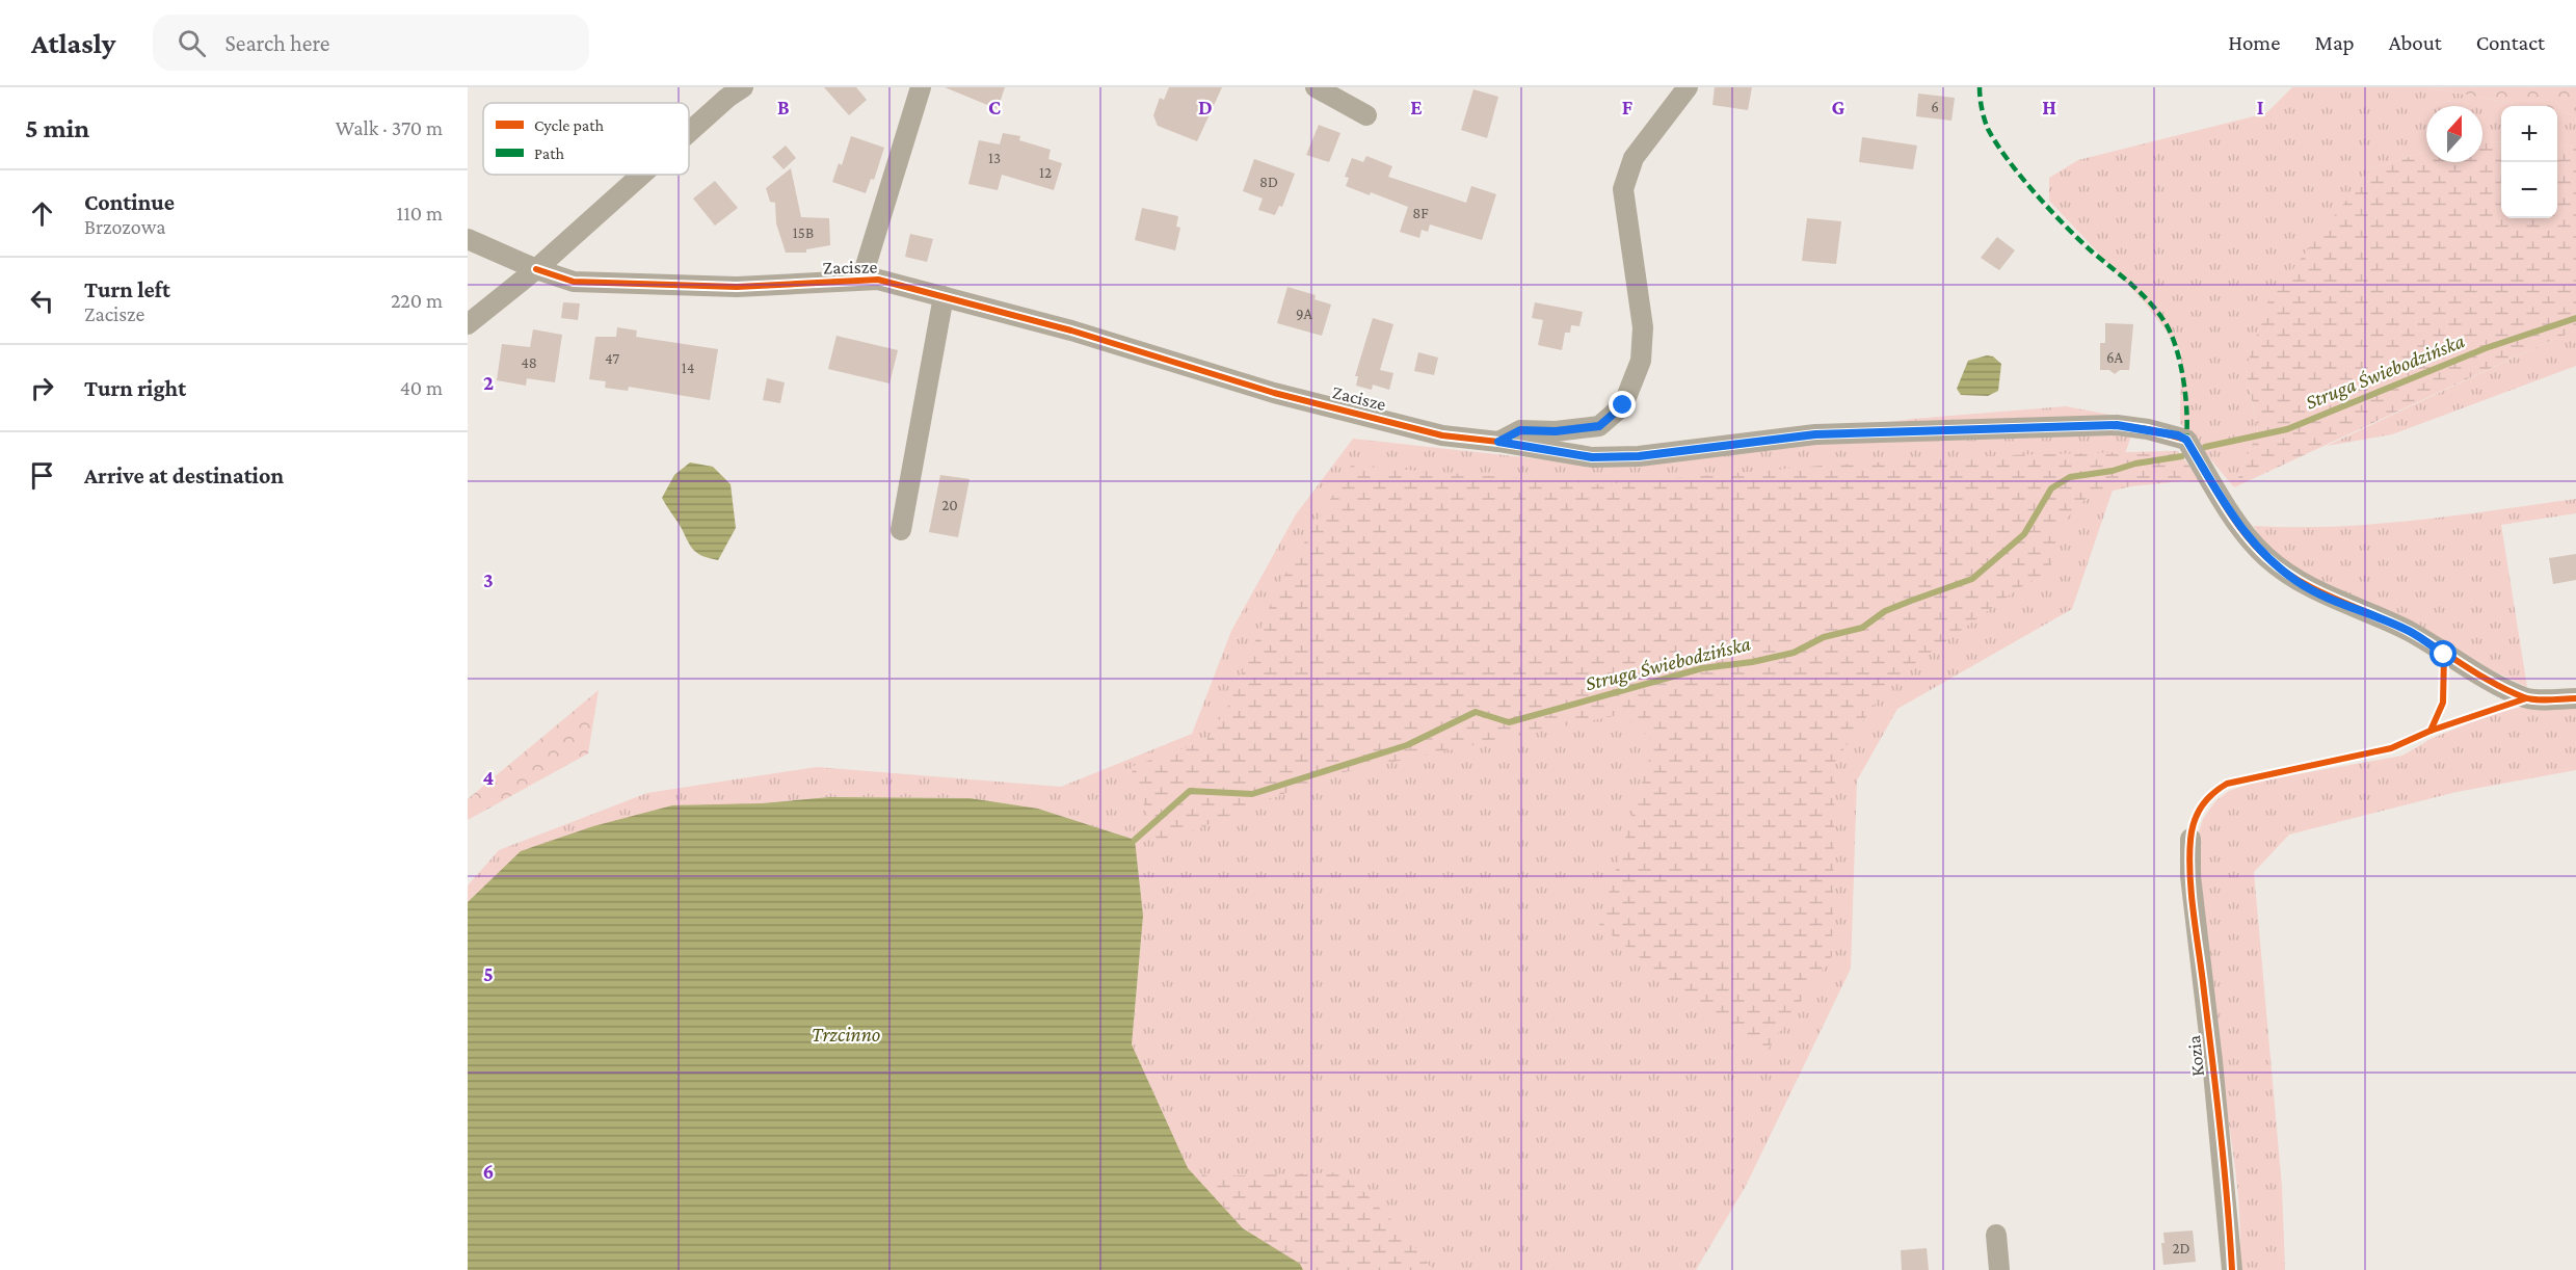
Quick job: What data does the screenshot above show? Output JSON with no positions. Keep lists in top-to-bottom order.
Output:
{
  "streets": {
    "street": ["Zacisze", "Kozia"]
  },
  "water": ["Struga Świebodzińska", "Trzcinno"],
  "house_numbers": [
    "6",
    "13",
    "12",
    "8D",
    "8F",
    "15B",
    "9A",
    "6A",
    "47",
    "48",
    "14",
    "20",
    "2D"
  ],
  "legend": ["Cycle path", "Path"],
  "north": "top",
  "page": {
    "header": "Atlasly",
    "search": "Search here",
    "nav": [
      "Home",
      "Map",
      "About",
      "Contact"
    ],
    "heading": ["5 min", "Walk · 370 m"],
    "map_buttons": ["+", "−"],
    "list": [
      ["Continue", "Brzozowa", "110 m"],
      ["Turn left", "Zacisze", "220 m"],
      ["Turn right", "40 m"],
      "Arrive at destination"
    ]
  },
  "grid": {
    "columns": [
      "B",
      "C",
      "D",
      "E",
      "F",
      "G",
      "H",
      "I"
    ],
    "rows": [
      "2",
      "3",
      "4",
      "5",
      "6"
    ]
  }
}
